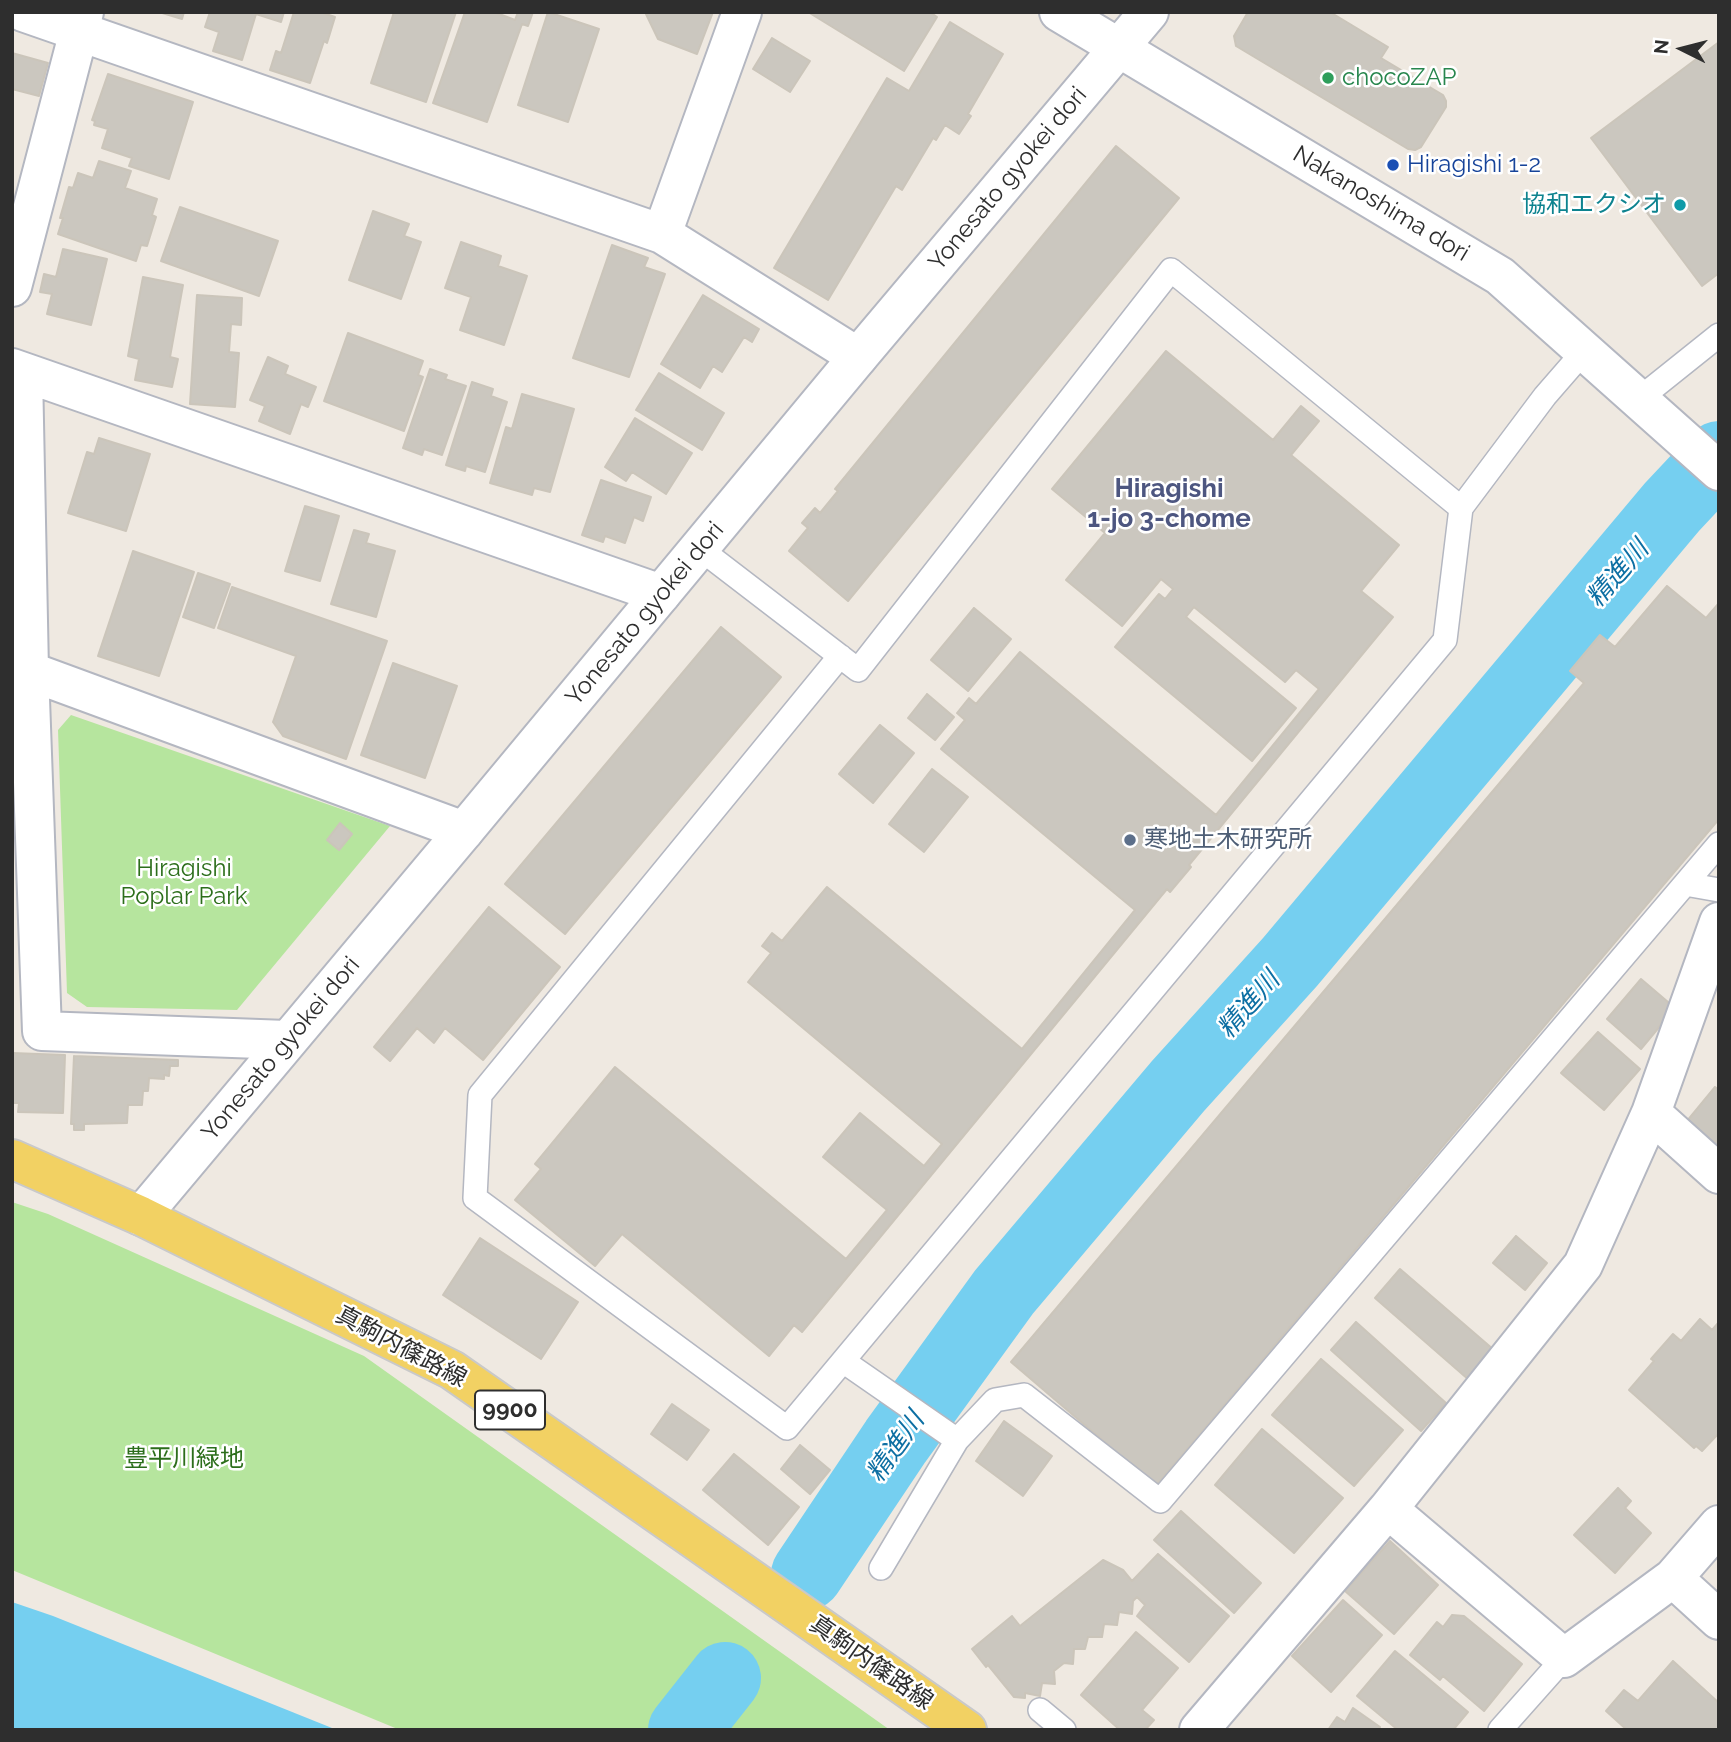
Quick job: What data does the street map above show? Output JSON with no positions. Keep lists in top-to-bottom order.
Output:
{
  "streets": {
    "main road": ["真駒内篠路線", "9900"],
    "street": ["Yonesato gyokei dori", "Nakanoshima dori"]
  },
  "crossings": [
    ["Yonesato gyokei dori", "Nakanoshima dori"],
    ["Yonesato gyokei dori", "真駒内篠路線"]
  ],
  "districts": ["Hiragishi 1-jo 3-chome"],
  "water": ["精進川"],
  "parks": ["Hiragishi Poplar Park", "豊平川緑地"],
  "places": [
    "chocoZAP",
    "Hiragishi 1-2",
    "協和エクシオ",
    "寒地土木研究所"
  ],
  "north": "left"
}
